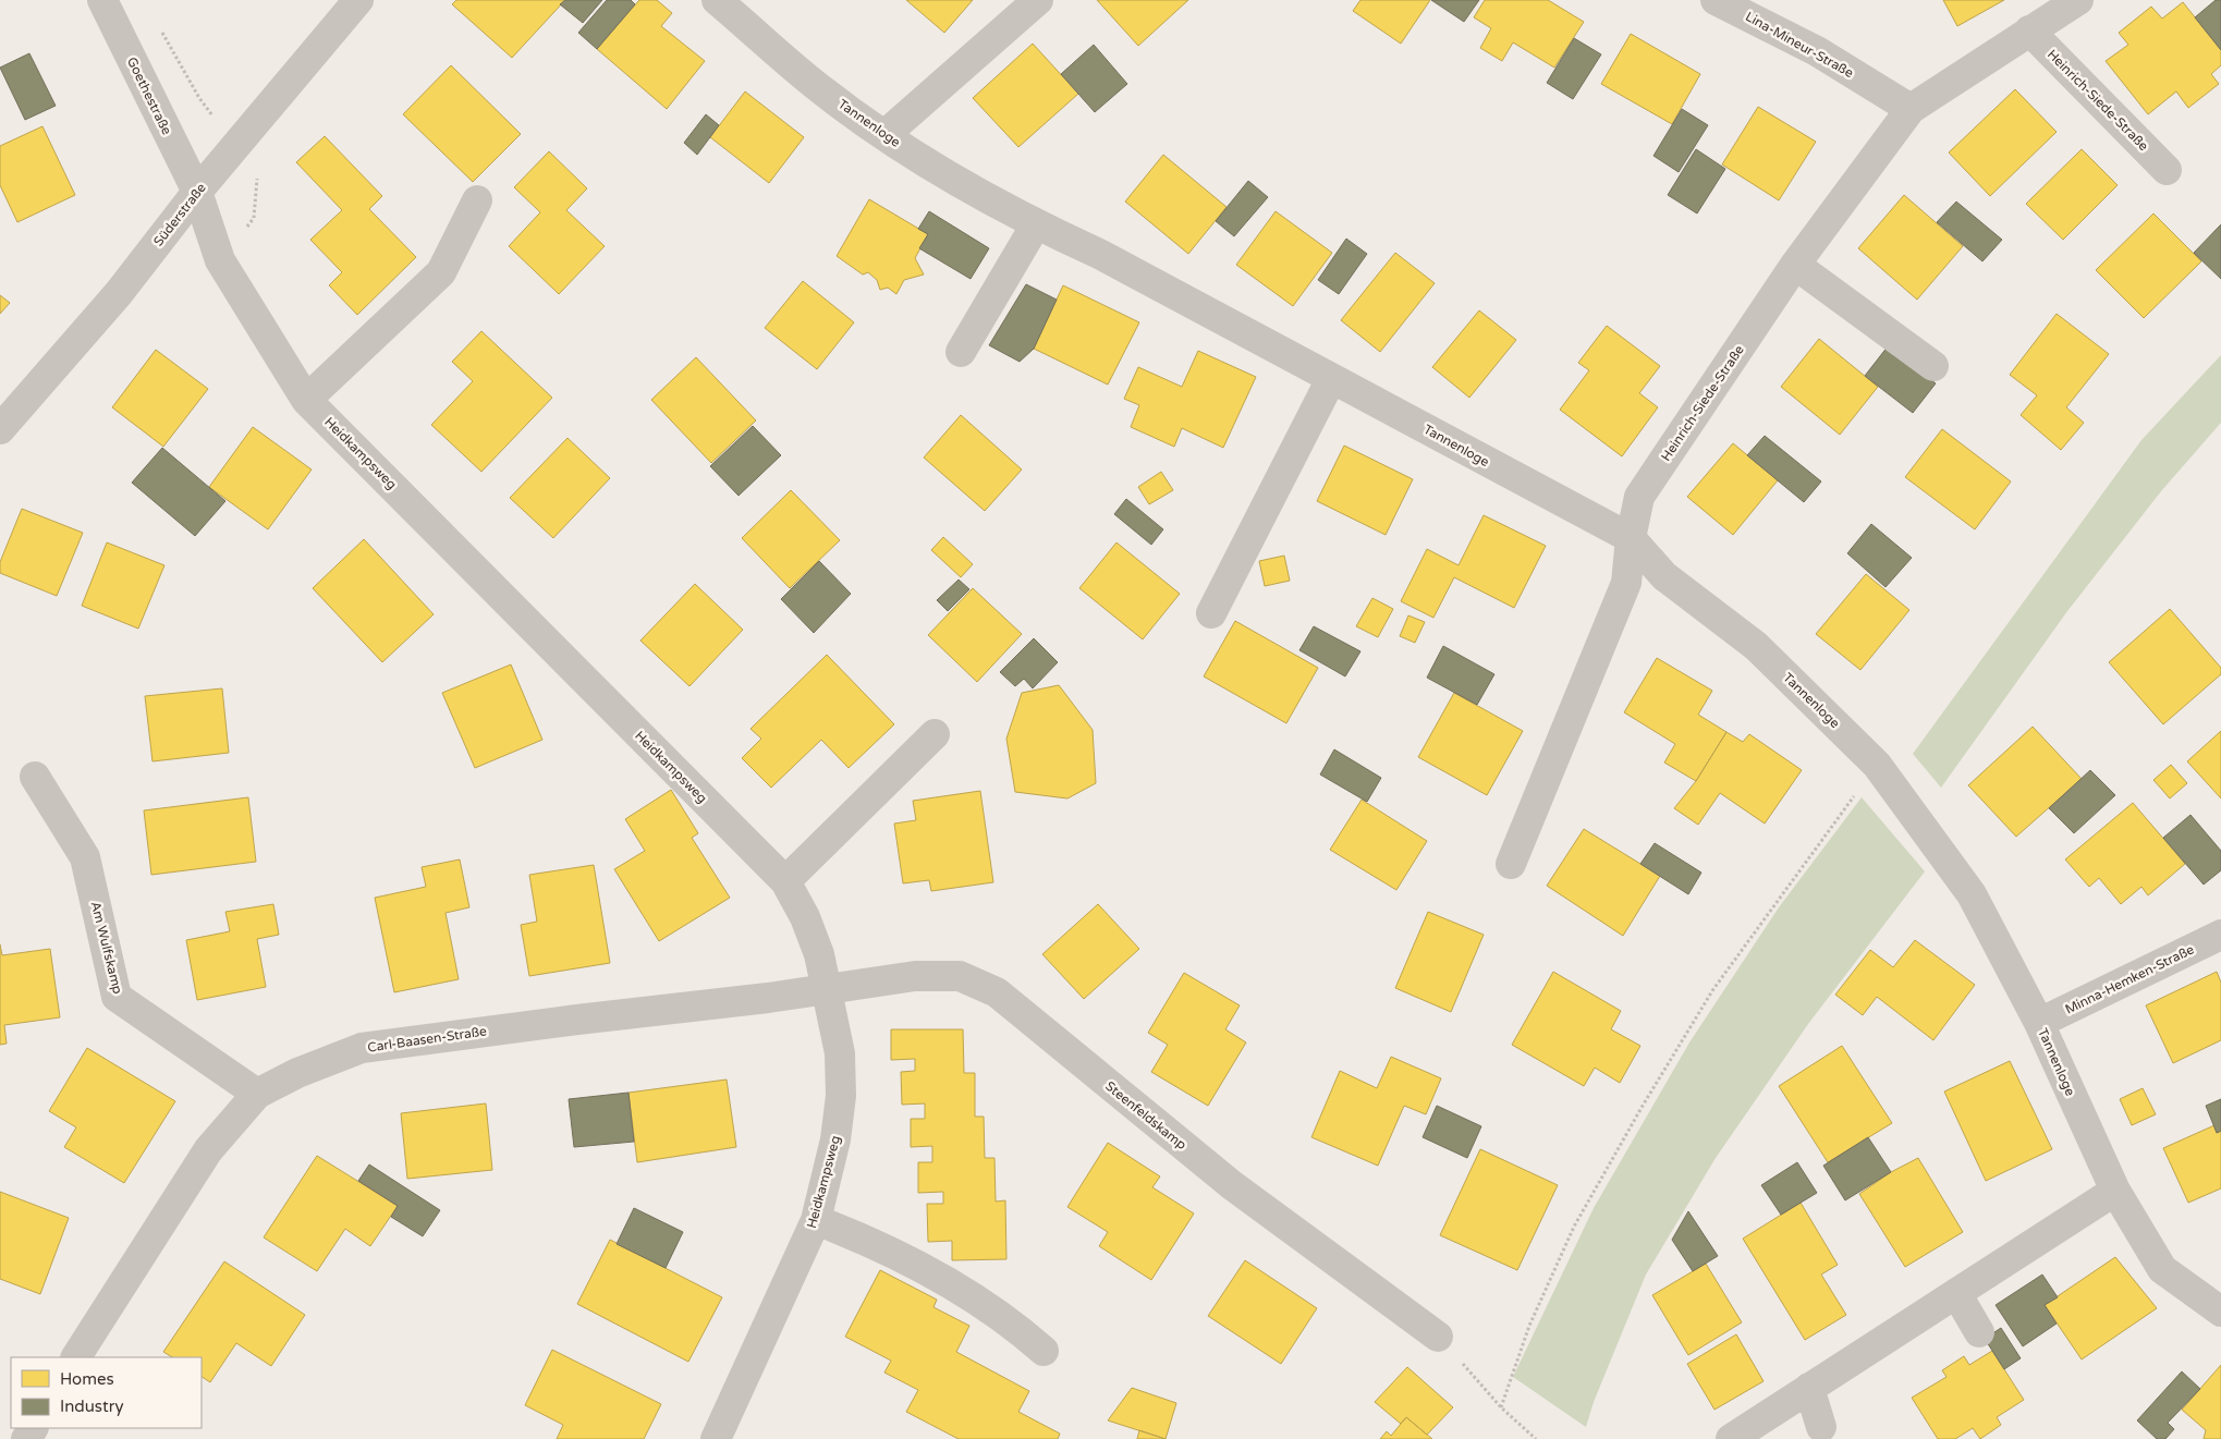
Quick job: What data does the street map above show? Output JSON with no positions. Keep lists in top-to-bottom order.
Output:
{
  "streets": {
    "street": [
      "Lina-Mineur-Straße",
      "Goethestraße",
      "Heinrich-Siede-Straße",
      "Tannenloge",
      "Süderstraße",
      "Heidkampsweg",
      "Am Wulfskamp",
      "Minna-Hemken-Straße",
      "Carl-Baasen-Straße",
      "Steenfeldskamp"
    ]
  },
  "crossings": [
    ["Lina-Mineur-Straße", "Heinrich-Siede-Straße"],
    ["Goethestraße", "Süderstraße"],
    ["Goethestraße", "Heidkampsweg"],
    ["Heinrich-Siede-Straße", "Tannenloge"],
    ["Tannenloge", "Minna-Hemken-Straße"],
    ["Süderstraße", "Heidkampsweg"],
    ["Heidkampsweg", "Carl-Baasen-Straße"],
    ["Heidkampsweg", "Steenfeldskamp"],
    ["Am Wulfskamp", "Carl-Baasen-Straße"],
    ["Carl-Baasen-Straße", "Steenfeldskamp"]
  ],
  "legend": ["Homes", "Industry"]
}
